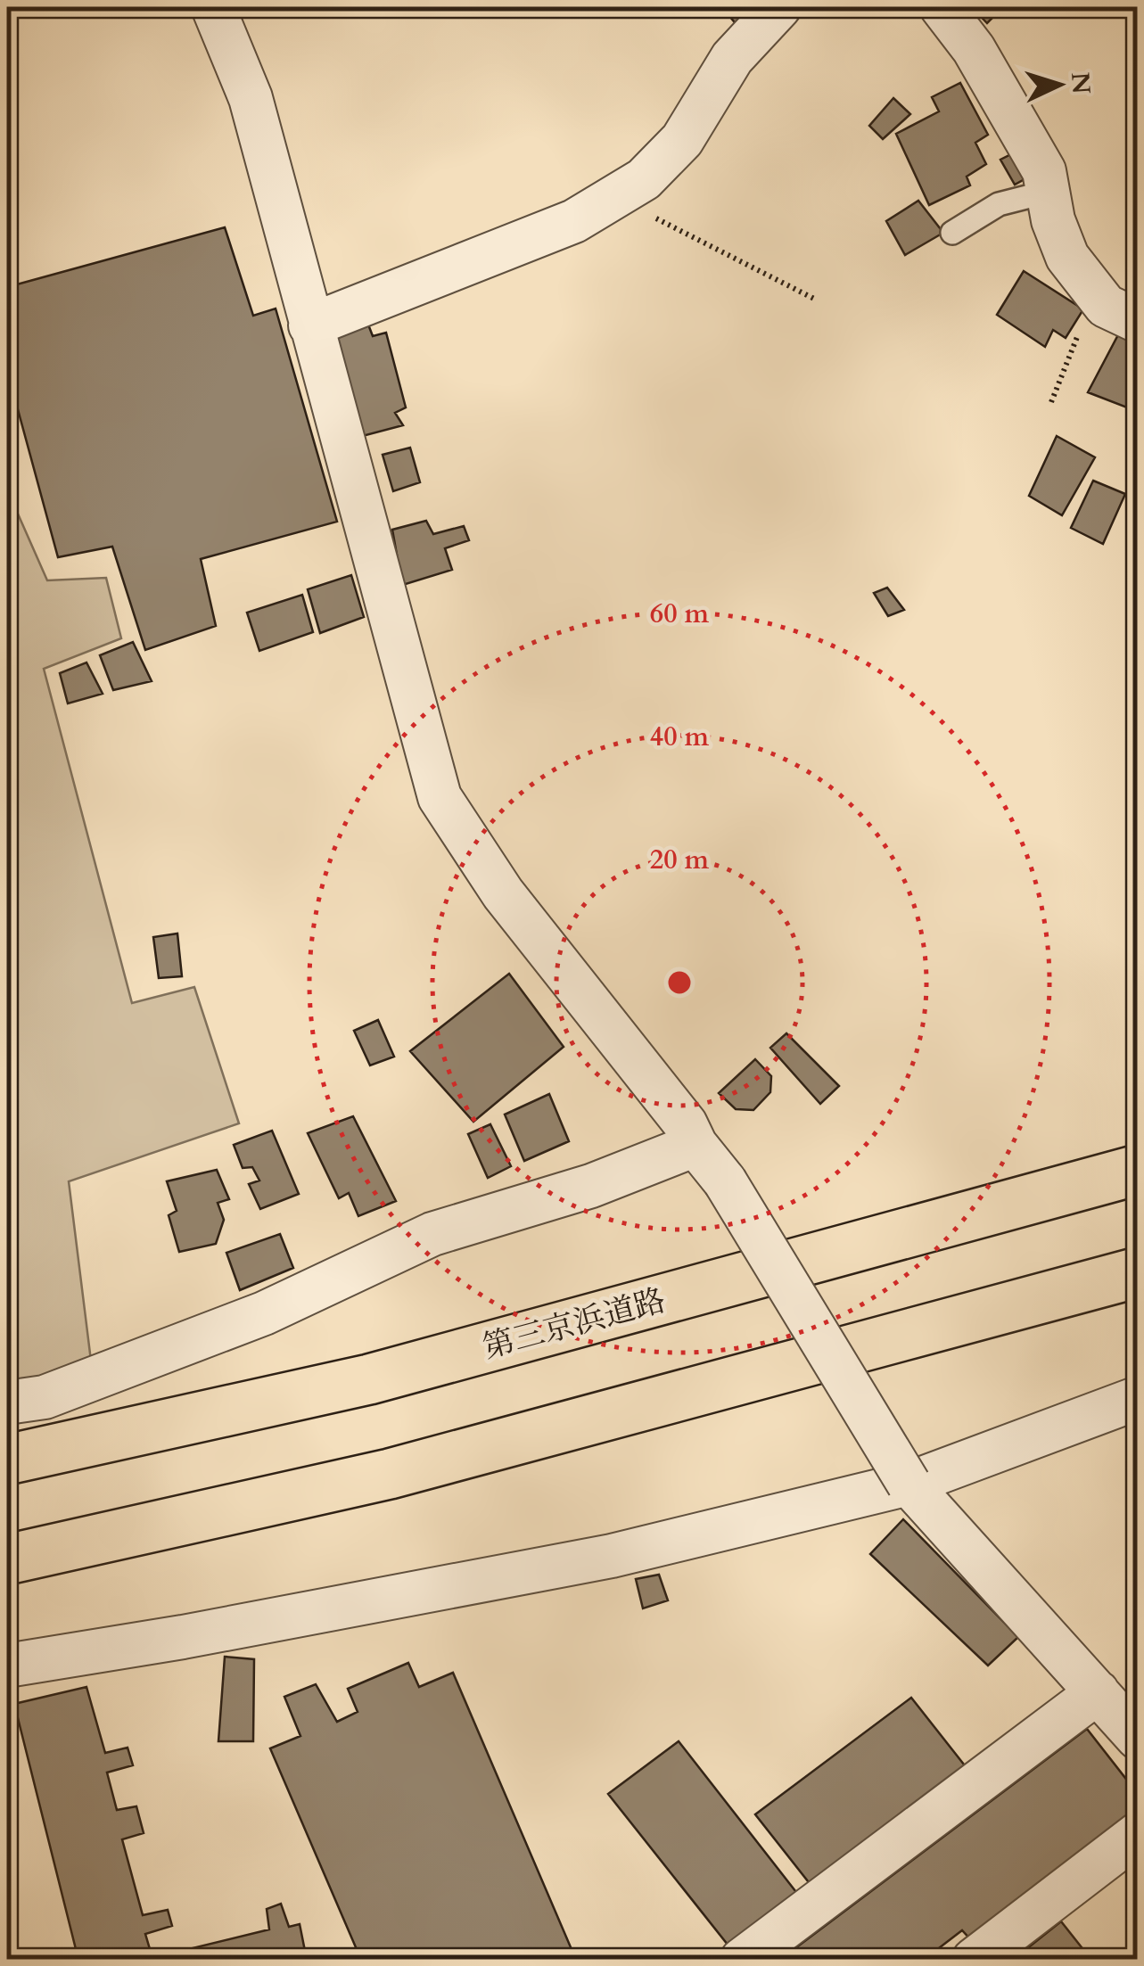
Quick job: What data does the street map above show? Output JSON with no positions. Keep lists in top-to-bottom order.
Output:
{
  "streets": {
    "highway": ["第三京浜道路"]
  },
  "north": "right",
  "rings": ["60 m", "40 m", "20 m"]
}
